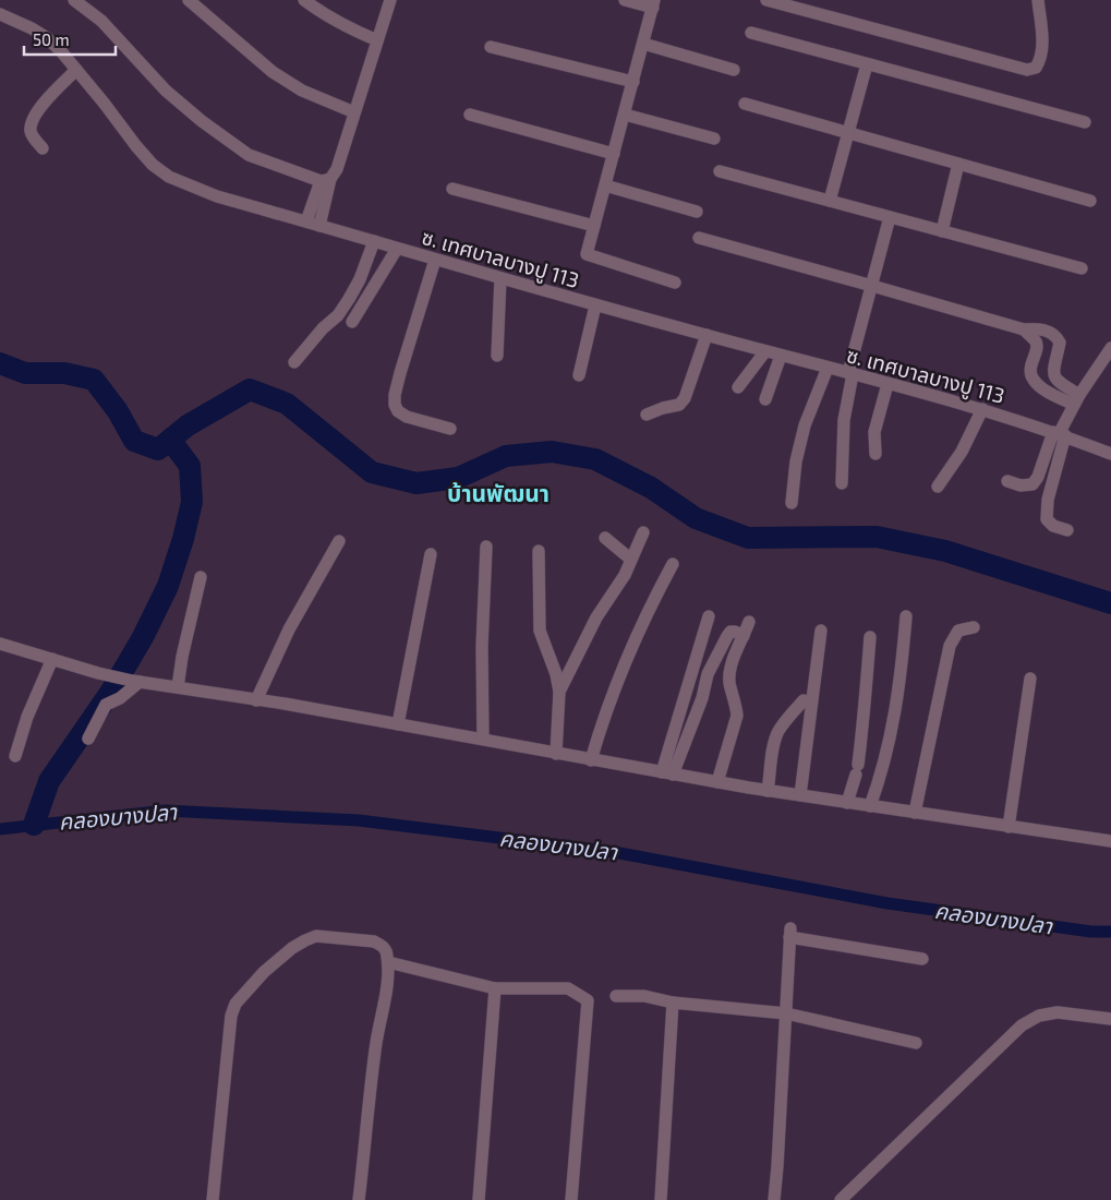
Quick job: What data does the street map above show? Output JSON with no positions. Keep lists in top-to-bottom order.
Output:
{
  "streets": {
    "street": ["ซ. เทศบาลบางปู 113"]
  },
  "districts": ["บ้านพัฒนา"],
  "water": ["คลองบางปลา"],
  "scale_bar": "50 m"
}
